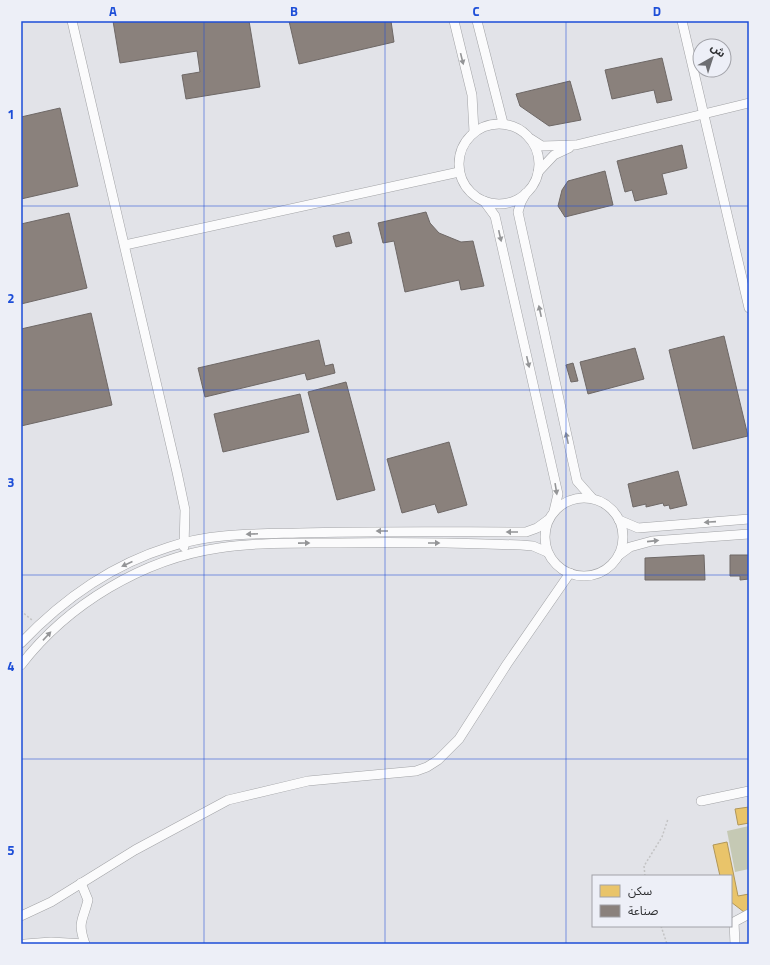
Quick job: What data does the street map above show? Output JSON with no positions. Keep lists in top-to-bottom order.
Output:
{
  "legend": ["سكن", "صناعة"],
  "north": "top right",
  "grid": {
    "columns": [
      "A",
      "B",
      "C",
      "D"
    ],
    "rows": [
      "1",
      "2",
      "3",
      "4",
      "5"
    ]
  }
}
